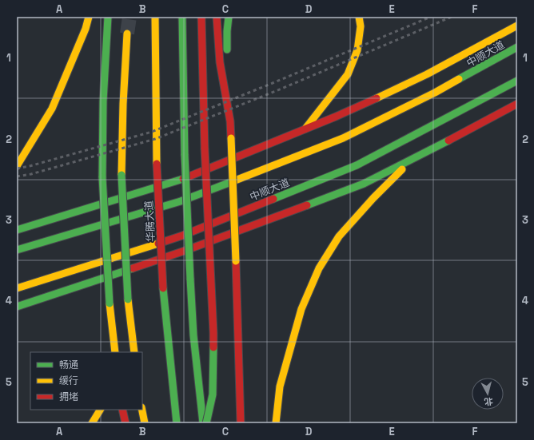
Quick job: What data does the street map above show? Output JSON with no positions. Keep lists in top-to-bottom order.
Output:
{
  "streets": {
    "main road": ["中顺大道", "华腾大道"]
  },
  "legend": ["畅通", "缓行", "拥堵"],
  "north": "bottom",
  "grid": {
    "columns": [
      "A",
      "B",
      "C",
      "D",
      "E",
      "F"
    ],
    "rows": [
      "1",
      "2",
      "3",
      "4",
      "5"
    ]
  }
}
